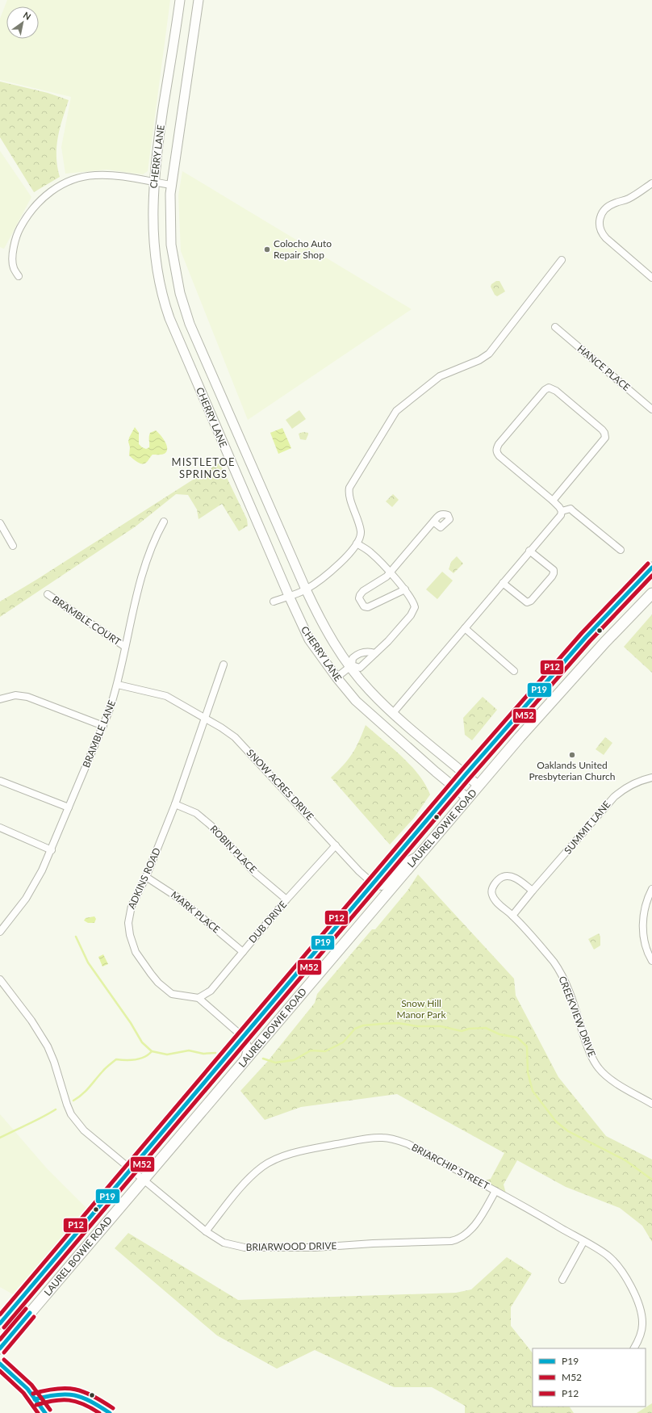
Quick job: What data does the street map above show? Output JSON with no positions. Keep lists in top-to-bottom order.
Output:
{
  "streets": {
    "main road": ["CHERRY LANE", "LAUREL BOWIE ROAD"],
    "street": [
      "HANCE PLACE",
      "BRAMBLE COURT",
      "BRAMBLE LANE",
      "SNOW ACRES DRIVE",
      "SUMMIT LANE",
      "ROBIN PLACE",
      "ADKINS ROAD",
      "MARK PLACE",
      "DUB DRIVE",
      "CREEKVIEW DRIVE",
      "BRIARCHIP STREET",
      "BRIARWOOD DRIVE"
    ]
  },
  "crossings": [
    ["CHERRY LANE", "LAUREL BOWIE ROAD"],
    ["BRAMBLE COURT", "BRAMBLE LANE"],
    ["BRAMBLE LANE", "SNOW ACRES DRIVE"],
    ["SNOW ACRES DRIVE", "LAUREL BOWIE ROAD"],
    ["SNOW ACRES DRIVE", "ADKINS ROAD"],
    ["SNOW ACRES DRIVE", "DUB DRIVE"],
    ["SUMMIT LANE", "CREEKVIEW DRIVE"],
    ["LAUREL BOWIE ROAD", "BRIARWOOD DRIVE"],
    ["ROBIN PLACE", "ADKINS ROAD"],
    ["ROBIN PLACE", "DUB DRIVE"],
    ["ADKINS ROAD", "MARK PLACE"],
    ["ADKINS ROAD", "DUB DRIVE"],
    ["MARK PLACE", "DUB DRIVE"],
    ["BRIARCHIP STREET", "BRIARWOOD DRIVE"]
  ],
  "districts": ["MISTLETOE SPRINGS"],
  "parks": ["Snow Hill Manor Park"],
  "places": ["Colocho Auto Repair Shop", "Oaklands United Presbyterian Church"],
  "lines": ["transit line P12", "transit line P19", "transit line M52"],
  "legend": ["P19", "M52", "P12"],
  "north": "top right"
}
